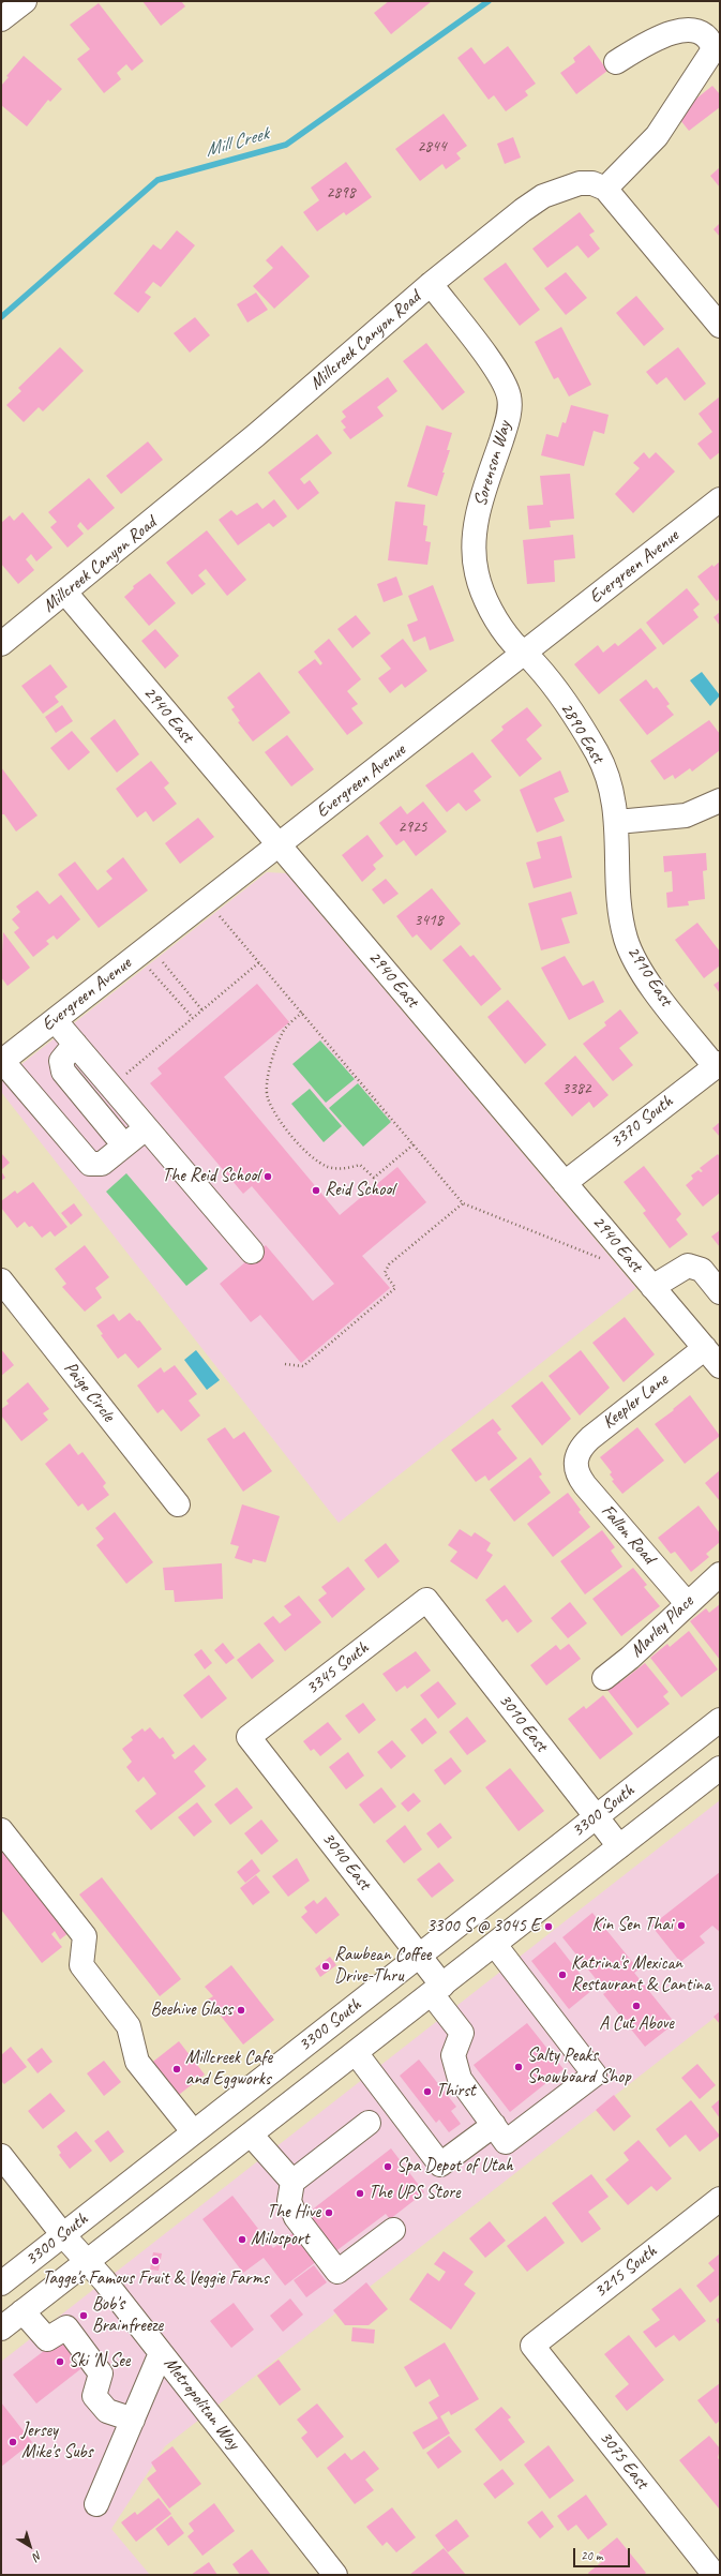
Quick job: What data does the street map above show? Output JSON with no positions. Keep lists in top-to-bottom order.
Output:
{
  "streets": {
    "street": [
      "Millcreek Canyon Road",
      "Sorenson Way",
      "Evergreen Avenue",
      "2940 East",
      "2890 East",
      "2910 East",
      "3370 South",
      "Paige Circle",
      "Keepler Lane",
      "Fallon Road",
      "Marley Place",
      "3345 South",
      "3010 East",
      "3300 South",
      "3040 East",
      "3215 South",
      "Metropolitan Way",
      "3075 East"
    ]
  },
  "crossings": [
    ["Millcreek Canyon Road", "Sorenson Way"],
    ["Millcreek Canyon Road", "2940 East"],
    ["Sorenson Way", "Evergreen Avenue"],
    ["Sorenson Way", "2890 East"],
    ["Evergreen Avenue", "2940 East"],
    ["Evergreen Avenue", "2890 East"],
    ["2940 East", "3370 South"],
    ["2940 East", "Keepler Lane"],
    ["2890 East", "2910 East"],
    ["2910 East", "3370 South"],
    ["Keepler Lane", "Fallon Road"],
    ["Fallon Road", "Marley Place"],
    ["3345 South", "3010 East"],
    ["3345 South", "3040 East"],
    ["3010 East", "3300 South"],
    ["3300 South", "3040 East"],
    ["3300 South", "Metropolitan Way"],
    ["3215 South", "3075 East"]
  ],
  "water": ["Mill Creek"],
  "places": [
    "The Reid School",
    "Reid School",
    "Kin Sen Thai",
    "3300 S @ 3045 E",
    "Rawbean Coffee Drive-Thru",
    "Katrina's Mexican Restaurant & Cantina",
    "A Cut Above",
    "Beehive Glass",
    "Salty Peaks Snowboard Shop",
    "Millcreek Cafe and Eggworks",
    "Thirst",
    "Spa Depot of Utah",
    "The UPS Store",
    "The Hive",
    "Milosport",
    "Tagge's Famous Fruit & Veggie Farms",
    "Bob's Brainfreeze",
    "Ski 'N See",
    "Jersey Mike's Subs"
  ],
  "house_numbers": [
    "2844",
    "2898",
    "2925",
    "3418",
    "3382"
  ],
  "scale_bar": "20 m",
  "north": "bottom right"
}
